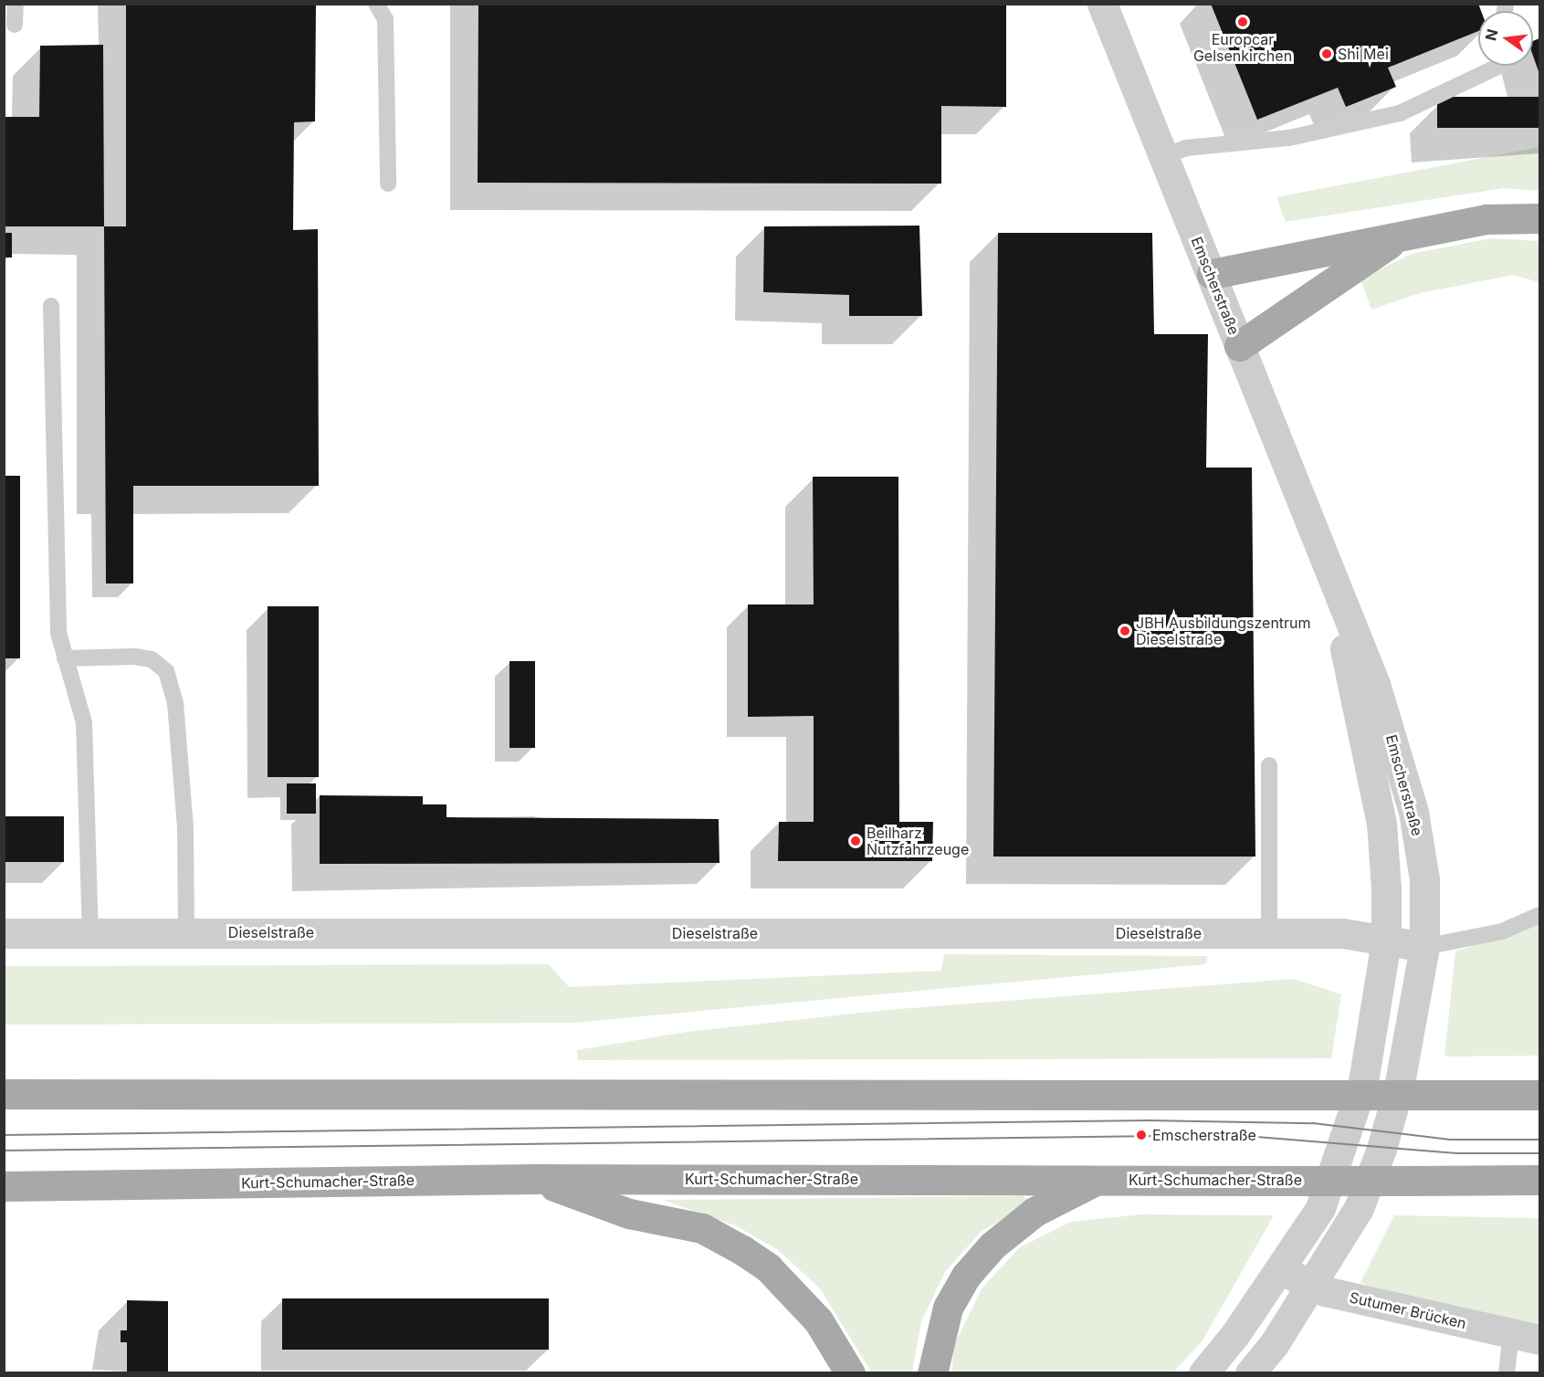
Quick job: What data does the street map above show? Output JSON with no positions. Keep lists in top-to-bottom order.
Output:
{
  "streets": {
    "main road": ["Kurt-Schumacher-Straße"],
    "street": ["Emscherstraße", "Dieselstraße", "Sutumer Brücken"]
  },
  "crossings": [
    ["Emscherstraße", "Dieselstraße"],
    ["Emscherstraße", "Sutumer Brücken"]
  ],
  "places": [
    "Europcar Gelsenkirchen",
    "Shi Mei",
    "JBH Ausbildungszentrum Dieselstraße",
    "Beilharz Nutzfahrzeuge",
    "Emscherstraße"
  ],
  "north": "left"
}
